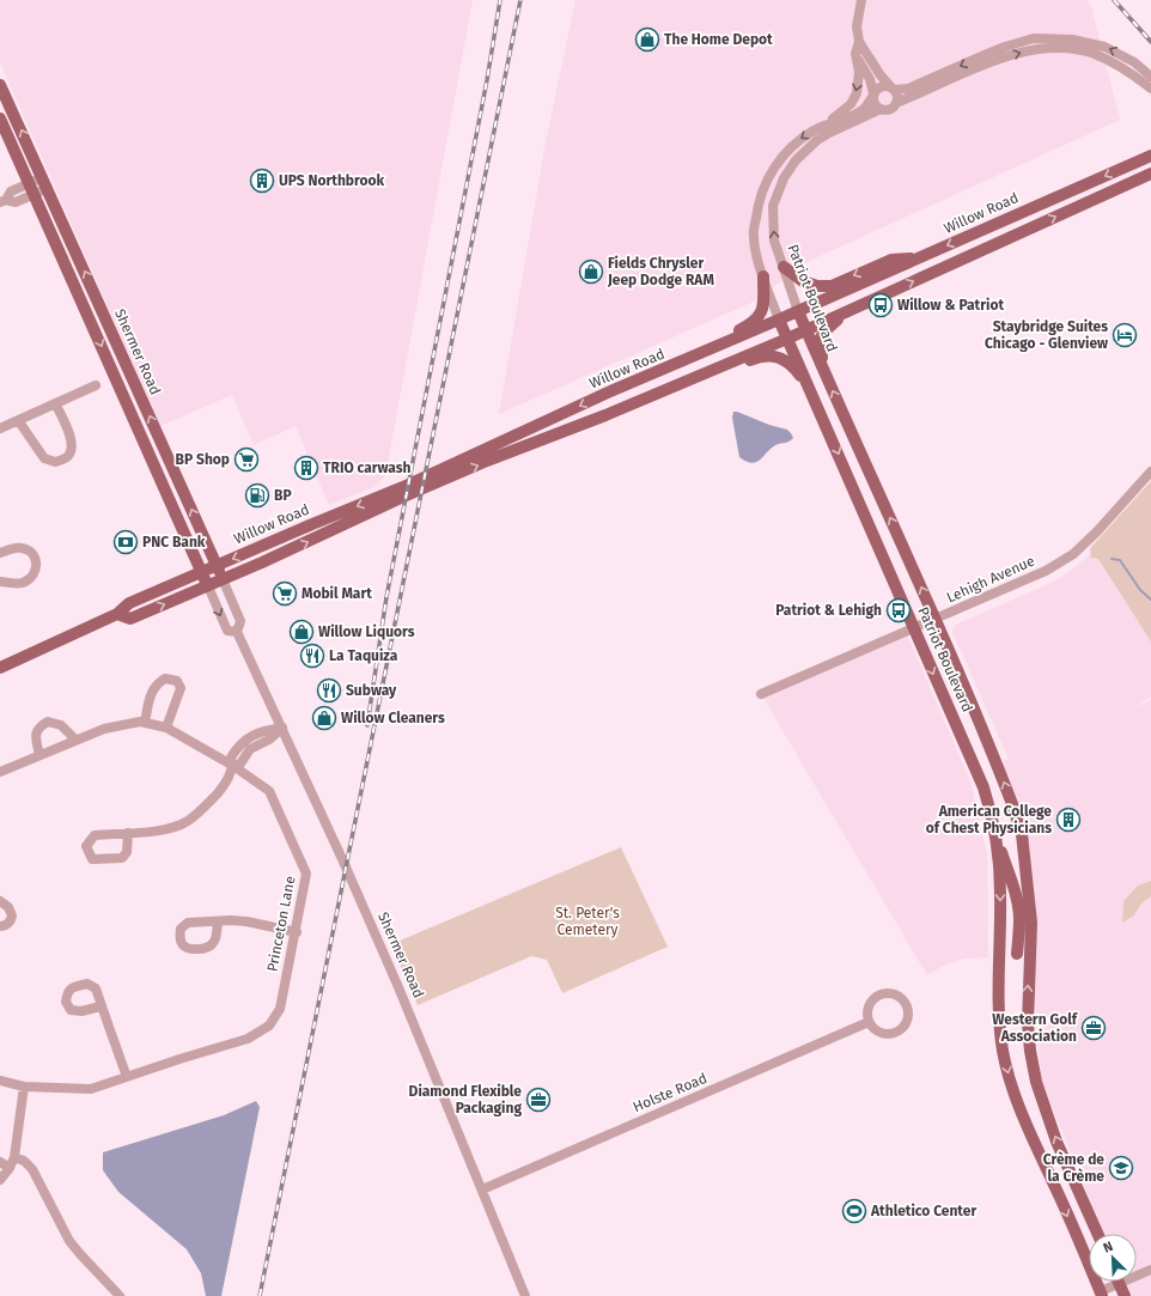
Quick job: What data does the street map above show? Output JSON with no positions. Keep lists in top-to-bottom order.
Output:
{
  "streets": {
    "main road": ["Willow Road", "Patriot Boulevard", "Shermer Road"],
    "street": ["Lehigh Avenue", "Princeton Lane", "Holste Road"]
  },
  "crossings": [
    ["Willow Road", "Patriot Boulevard"],
    ["Willow Road", "Shermer Road"],
    ["Patriot Boulevard", "Lehigh Avenue"],
    ["Shermer Road", "Holste Road"]
  ],
  "parks": ["St. Peter's Cemetery"],
  "places": {
    "shop": [
      "The Home Depot",
      "Fields Chrysler Jeep Dodge RAM",
      "Willow Liquors",
      "Willow Cleaners"
    ],
    "building": ["UPS Northbrook", "TRIO carwash", "American College of Chest Physicians"],
    "bus stop": ["Willow & Patriot", "Patriot & Lehigh"],
    "hotel": ["Staybridge Suites Chicago - Glenview"],
    "supermarket": ["BP Shop", "Mobil Mart"],
    "fuel station": ["BP"],
    "bank": ["PNC Bank"],
    "restaurant": ["La Taquiza", "Subway"],
    "office": ["Western Golf Association", "Diamond Flexible Packaging"],
    "school or university": ["Crème de la Crème"],
    "sports": ["Athletico Center"]
  },
  "north": "top left"
}
